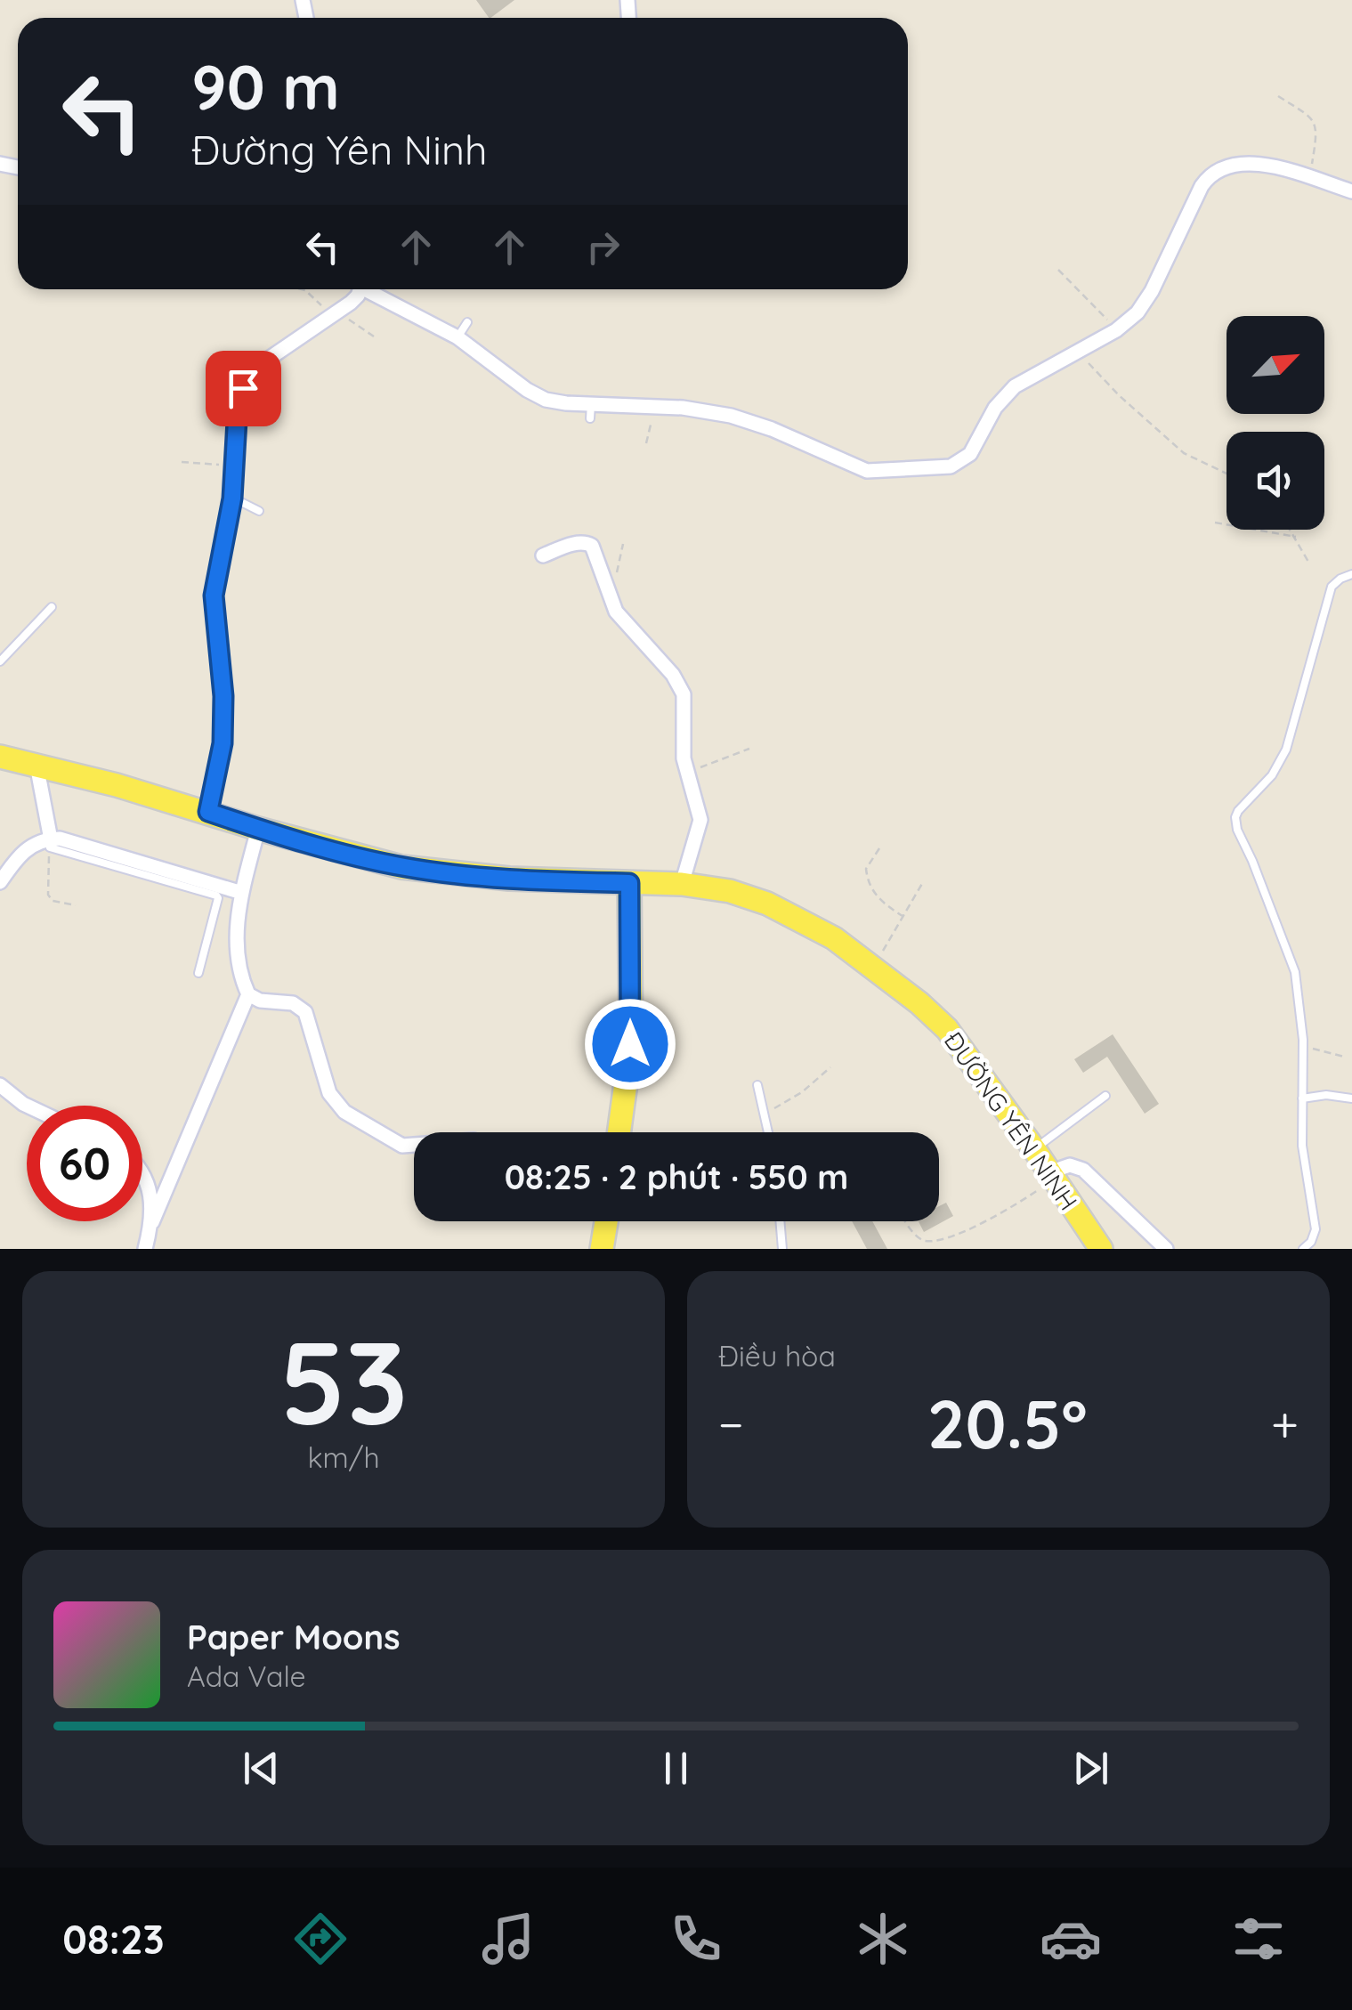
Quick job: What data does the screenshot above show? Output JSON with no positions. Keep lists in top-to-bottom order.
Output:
{
  "streets": {
    "main road": ["ĐƯỜNG YÊN NINH"]
  },
  "north": "top right",
  "page": {
    "turn": ["90 m", "Đường Yên Ninh"],
    "limit": "60",
    "trip": "08:25 · 2 phút · 550 m",
    "tile": [
      ["53", "km/h"],
      "Điều hòa"
    ],
    "heat": ["−", "20.5°", "+"],
    "song": ["Paper Moons", "Ada Vale"],
    "tabs": "08:23"
  }
}
